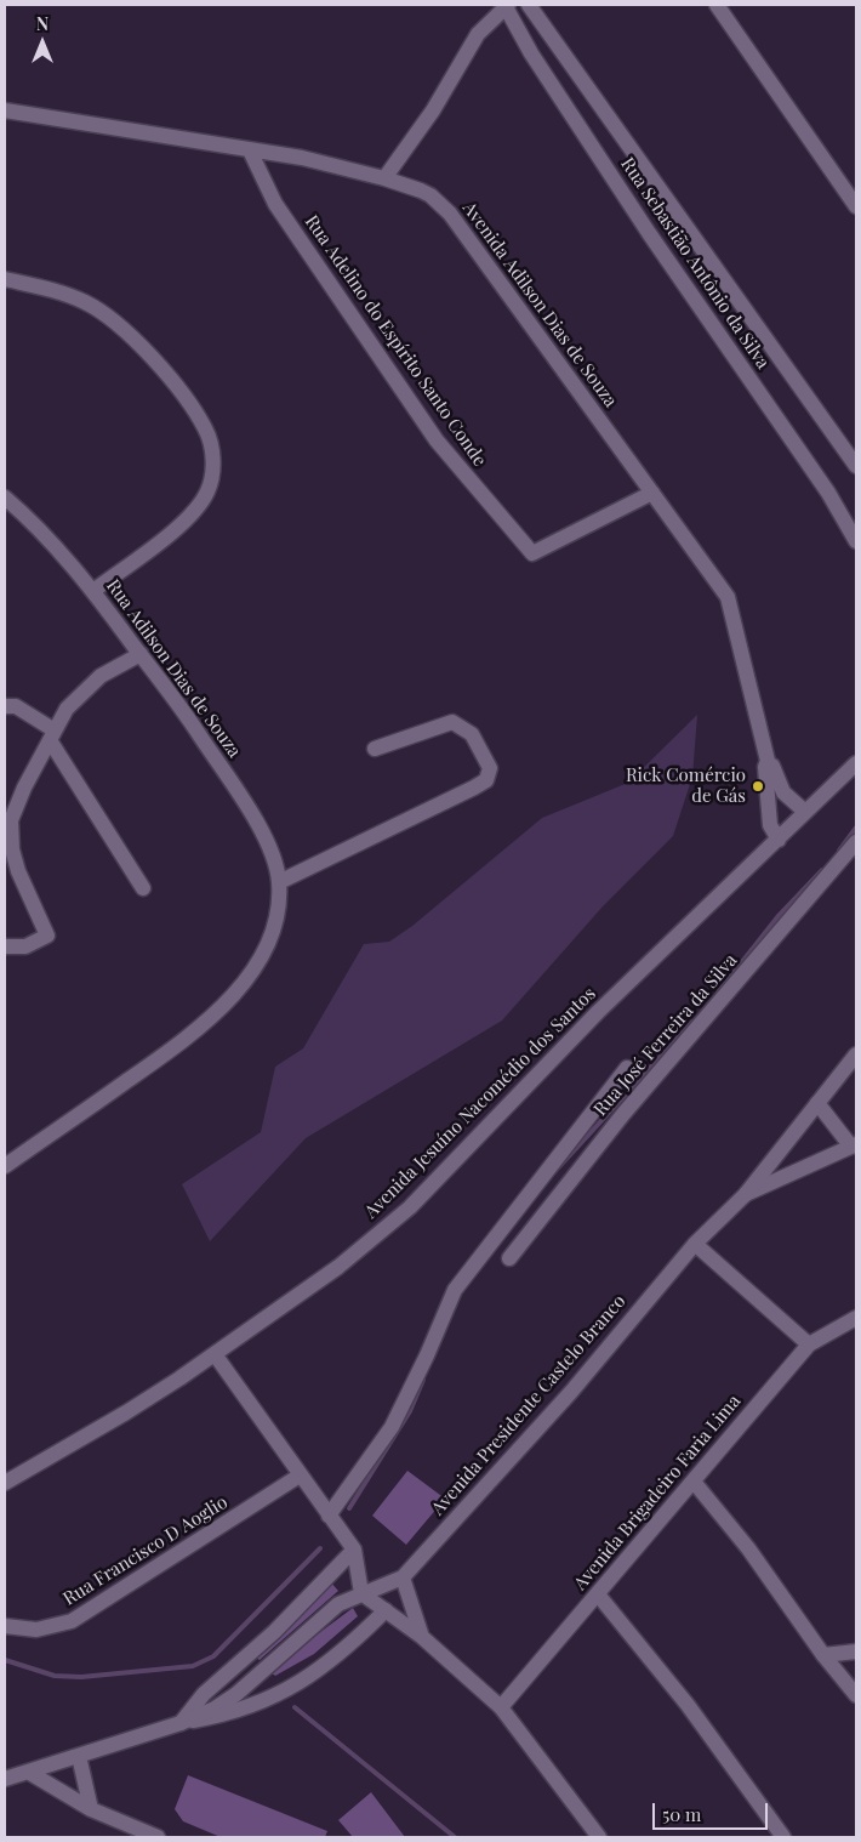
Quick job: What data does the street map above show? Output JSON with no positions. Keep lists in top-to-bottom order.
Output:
{
  "streets": {
    "street": [
      "Rua Sebastião Antônio da Silva",
      "Avenida Adilson Dias de Souza",
      "Rua Adelino do Espírito Santo Conde",
      "Rua Adilson Dias de Souza",
      "Rua José Ferreira da Silva",
      "Avenida Jesuíno Nacomédio dos Santos",
      "Avenida Presidente Castelo Branco",
      "Avenida Brigadeiro Faria Lima",
      "Rua Francisco D Aoglio"
    ]
  },
  "crossings": [
    ["Avenida Adilson Dias de Souza", "Rua Adelino do Espírito Santo Conde"],
    ["Avenida Adilson Dias de Souza", "Avenida Jesuíno Nacomédio dos Santos"]
  ],
  "places": ["Rick Comércio de Gás"],
  "scale_bar": "50 m",
  "north": "top"
}
